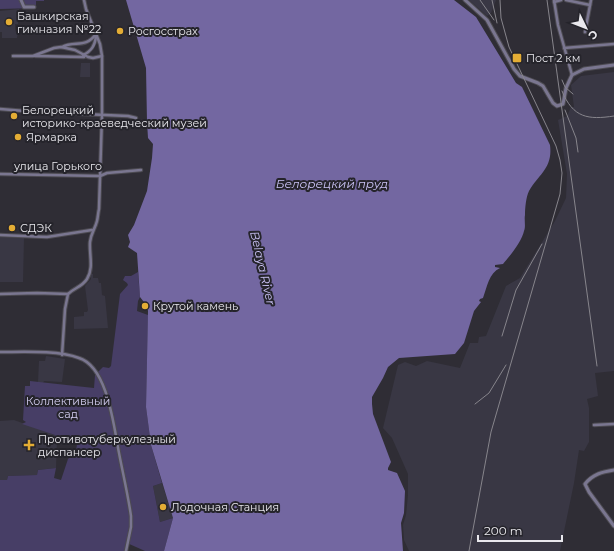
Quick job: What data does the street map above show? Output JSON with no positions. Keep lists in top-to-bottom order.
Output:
{
  "streets": {
    "street": ["улица Горького"]
  },
  "water": ["Белорецкий пруд", "Belaya River"],
  "parks": ["Коллективный сад"],
  "places": {
    "other": [
      "Башкирская гимназия №22",
      "Росгосстрах",
      "Белорецкий историко-краеведческий музей",
      "Ярмарка",
      "СДЭК",
      "Крутой камень",
      "Лодочная Станция"
    ],
    "transit": ["Пост 2 км"],
    "health": ["Противотуберкулезный диспансер"]
  },
  "scale_bar": "200 m",
  "north": "bottom right"
}
